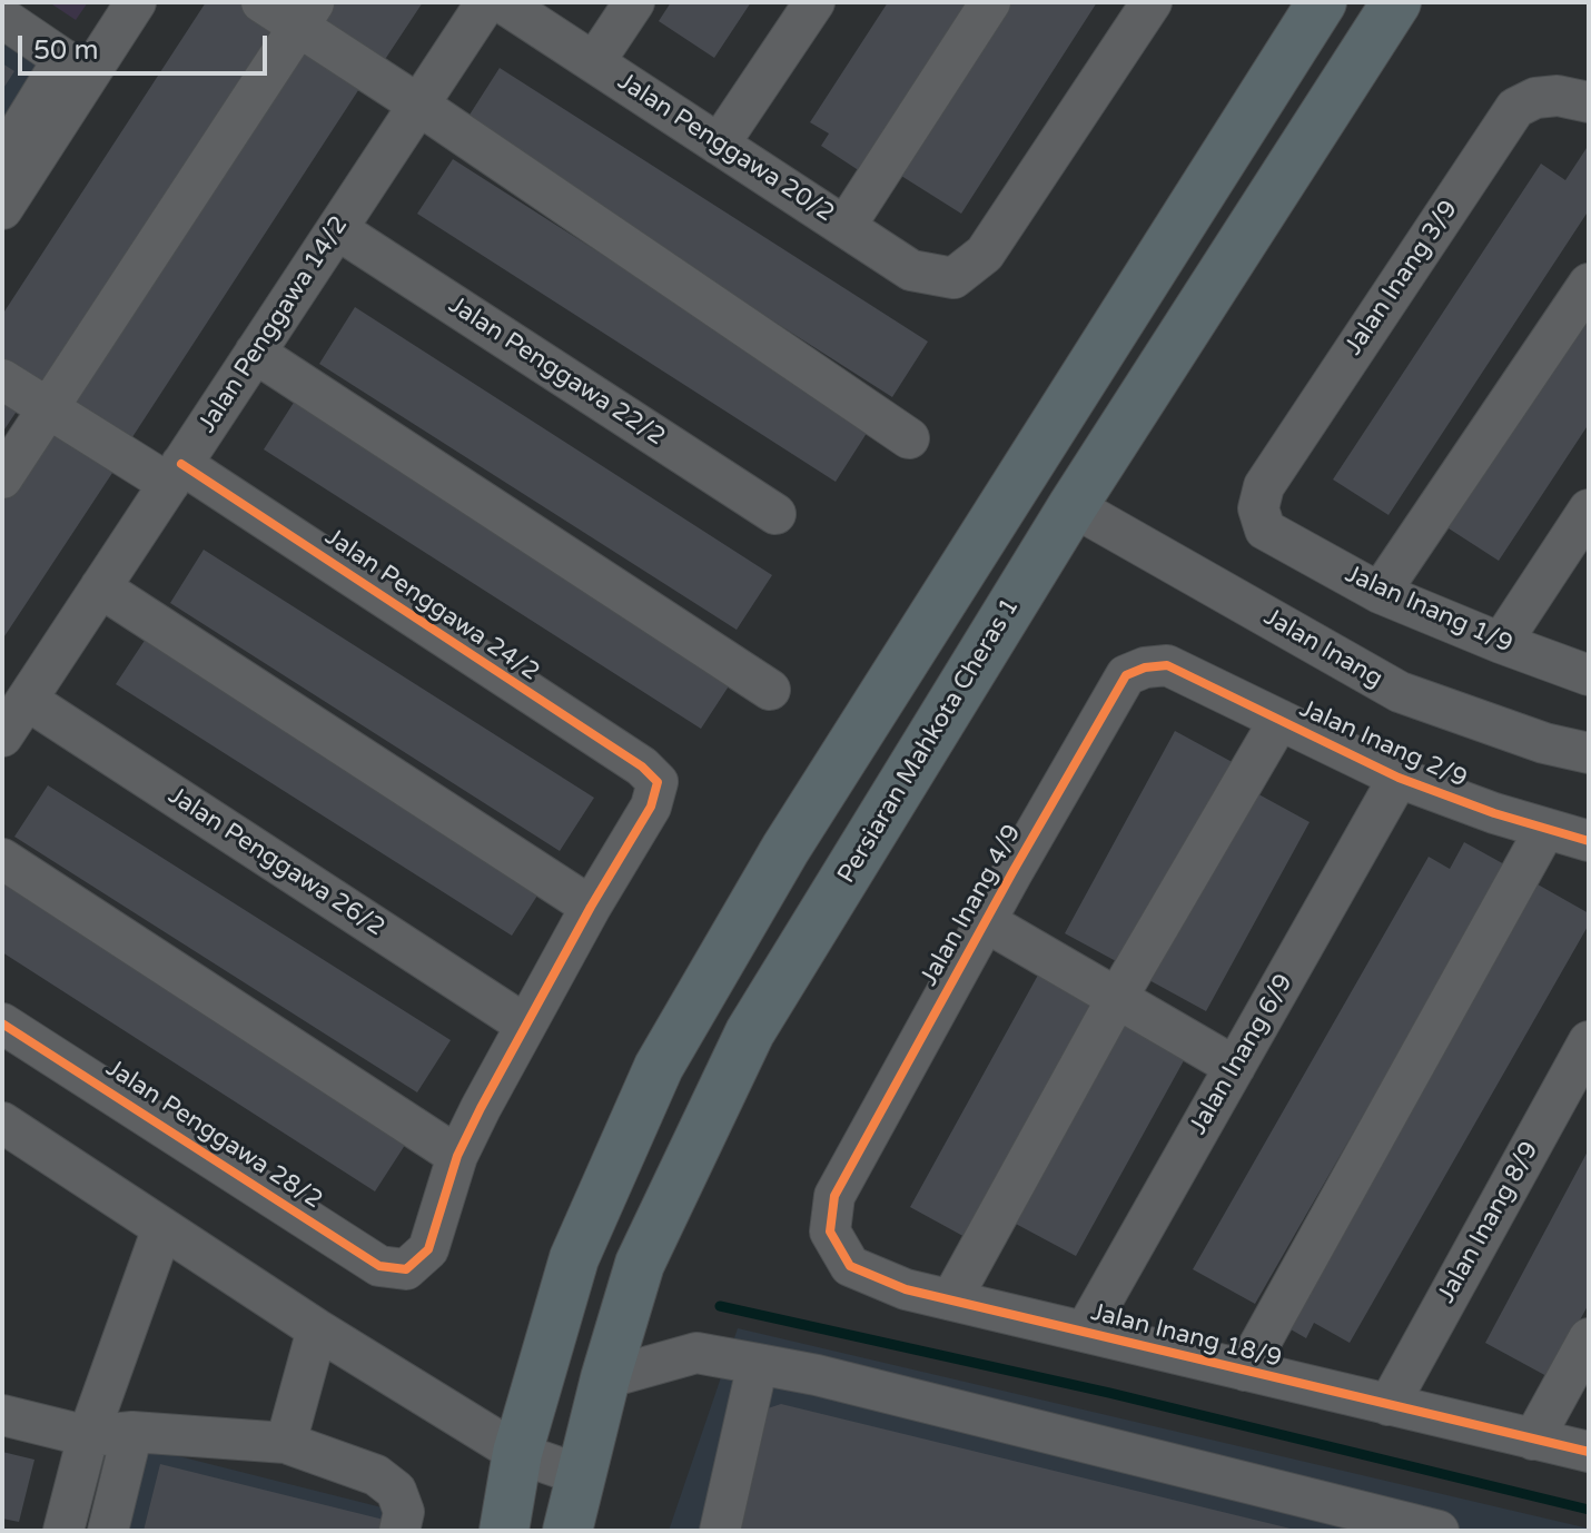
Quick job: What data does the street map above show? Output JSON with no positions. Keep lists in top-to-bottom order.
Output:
{
  "streets": {
    "main road": ["Persiaran Mahkota Cheras 1"],
    "street": [
      "Jalan Penggawa 20/2",
      "Jalan Inang 3/9",
      "Jalan Penggawa 14/2",
      "Jalan Penggawa 22/2",
      "Jalan Penggawa 24/2",
      "Jalan Inang 1/9",
      "Jalan Inang",
      "Jalan Inang 2/9",
      "Jalan Penggawa 26/2",
      "Jalan Inang 4/9",
      "Jalan Inang 6/9",
      "Jalan Penggawa 28/2",
      "Jalan Inang 8/9",
      "Jalan Inang 18/9"
    ]
  },
  "crossings": [
    ["Jalan Inang 3/9", "Jalan Inang 1/9"],
    ["Jalan Penggawa 14/2", "Jalan Penggawa 22/2"],
    ["Jalan Penggawa 14/2", "Jalan Penggawa 24/2"],
    ["Jalan Penggawa 14/2", "Jalan Penggawa 26/2"],
    ["Jalan Inang", "Persiaran Mahkota Cheras 1"],
    ["Jalan Inang 2/9", "Jalan Inang 4/9"],
    ["Jalan Inang 2/9", "Jalan Inang 6/9"],
    ["Jalan Inang 4/9", "Jalan Inang 18/9"],
    ["Jalan Inang 6/9", "Jalan Inang 18/9"],
    ["Jalan Inang 8/9", "Jalan Inang 18/9"]
  ],
  "scale_bar": "50 m"
}
